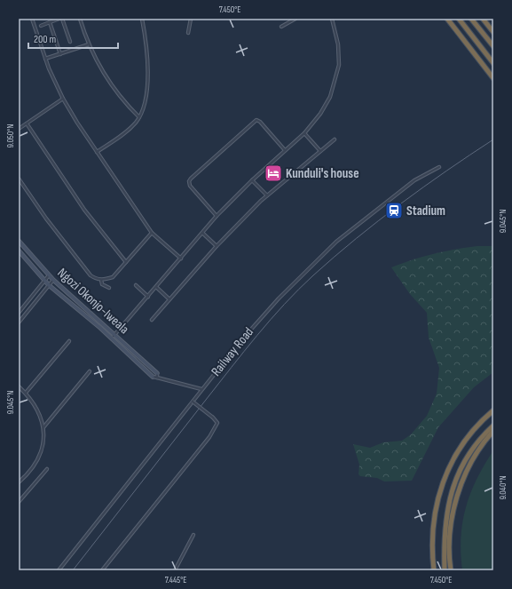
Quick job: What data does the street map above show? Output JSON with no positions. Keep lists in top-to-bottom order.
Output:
{
  "streets": {
    "street": ["Ngozi Okonjo-Iweala", "Railway Road"]
  },
  "places": {
    "hotel": ["Kunduli's house"],
    "station": ["Stadium"]
  },
  "scale_bar": "200 m",
  "coordinates": [
    "7.450°E",
    "9.050°N",
    "9.045°N",
    "9.040°N",
    "7.445°E"
  ]
}
